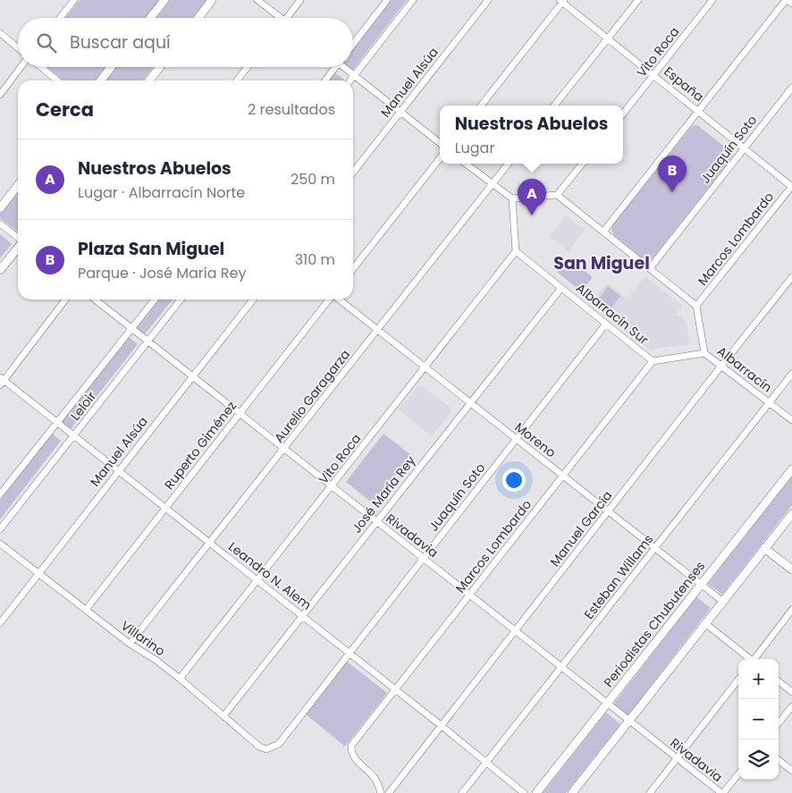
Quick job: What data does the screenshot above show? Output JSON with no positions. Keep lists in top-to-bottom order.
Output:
{
  "streets": {
    "street": [
      "Vito Roca",
      "Manuel Alsúa",
      "España",
      "Juaquín Soto",
      "Marcos Lombardo",
      "Albarracín Sur",
      "Albarracín",
      "Aurelio Garagarza",
      "Leloir",
      "Moreno",
      "Ruperto Giménez",
      "José María Rey",
      "Manuel García",
      "Rivadavia",
      "Leandro N. Alem",
      "Esteban Willams",
      "Periodistas Chubutenses",
      "Villarino"
    ]
  },
  "crossings": [
    ["Vito Roca", "España"],
    ["Vito Roca", "Albarracín Sur"],
    ["Vito Roca", "Moreno"],
    ["Vito Roca", "Rivadavia"],
    ["Vito Roca", "Leandro N. Alem"],
    ["Vito Roca", "Villarino"],
    ["Manuel Alsúa", "Rivadavia"],
    ["Manuel Alsúa", "Leandro N. Alem"],
    ["Manuel Alsúa", "Villarino"],
    ["España", "Juaquín Soto"],
    ["España", "Marcos Lombardo"],
    ["Juaquín Soto", "Albarracín Sur"],
    ["Juaquín Soto", "Moreno"],
    ["Juaquín Soto", "Rivadavia"],
    ["Juaquín Soto", "Leandro N. Alem"],
    ["Juaquín Soto", "Villarino"],
    ["Marcos Lombardo", "Albarracín Sur"],
    ["Marcos Lombardo", "Moreno"],
    ["Marcos Lombardo", "Rivadavia"],
    ["Marcos Lombardo", "Leandro N. Alem"],
    ["Albarracín Sur", "Albarracín"],
    ["Albarracín Sur", "José María Rey"],
    ["Albarracín", "Manuel García"],
    ["Albarracín", "Esteban Willams"],
    ["Aurelio Garagarza", "Moreno"],
    ["Aurelio Garagarza", "Rivadavia"],
    ["Aurelio Garagarza", "Leandro N. Alem"],
    ["Aurelio Garagarza", "Villarino"],
    ["Leloir", "Rivadavia"],
    ["Leloir", "Leandro N. Alem"],
    ["Moreno", "José María Rey"],
    ["Moreno", "Manuel García"],
    ["Moreno", "Esteban Willams"],
    ["Moreno", "Periodistas Chubutenses"],
    ["Ruperto Giménez", "Rivadavia"],
    ["Ruperto Giménez", "Leandro N. Alem"],
    ["Ruperto Giménez", "Villarino"],
    ["José María Rey", "Rivadavia"],
    ["José María Rey", "Leandro N. Alem"],
    ["José María Rey", "Villarino"],
    ["Manuel García", "Rivadavia"],
    ["Manuel García", "Leandro N. Alem"],
    ["Rivadavia", "Esteban Willams"],
    ["Rivadavia", "Periodistas Chubutenses"],
    ["Leandro N. Alem", "Esteban Willams"]
  ],
  "districts": ["San Miguel"],
  "page": {
    "search": "Buscar aquí",
    "heading": ["Cerca", "2 resultados"],
    "popup": ["Nuestros Abuelos", "Lugar"],
    "list": [
      {
        "mark": "A",
        "name": "Nuestros Abuelos",
        "note": "Lugar · Albarracín Norte",
        "value": "250 m"
      },
      {
        "mark": "B",
        "name": "Plaza San Miguel",
        "note": "Parque · José María Rey",
        "value": "310 m"
      }
    ],
    "pins": ["B", "A"],
    "map_buttons": ["+", "−"]
  }
}
